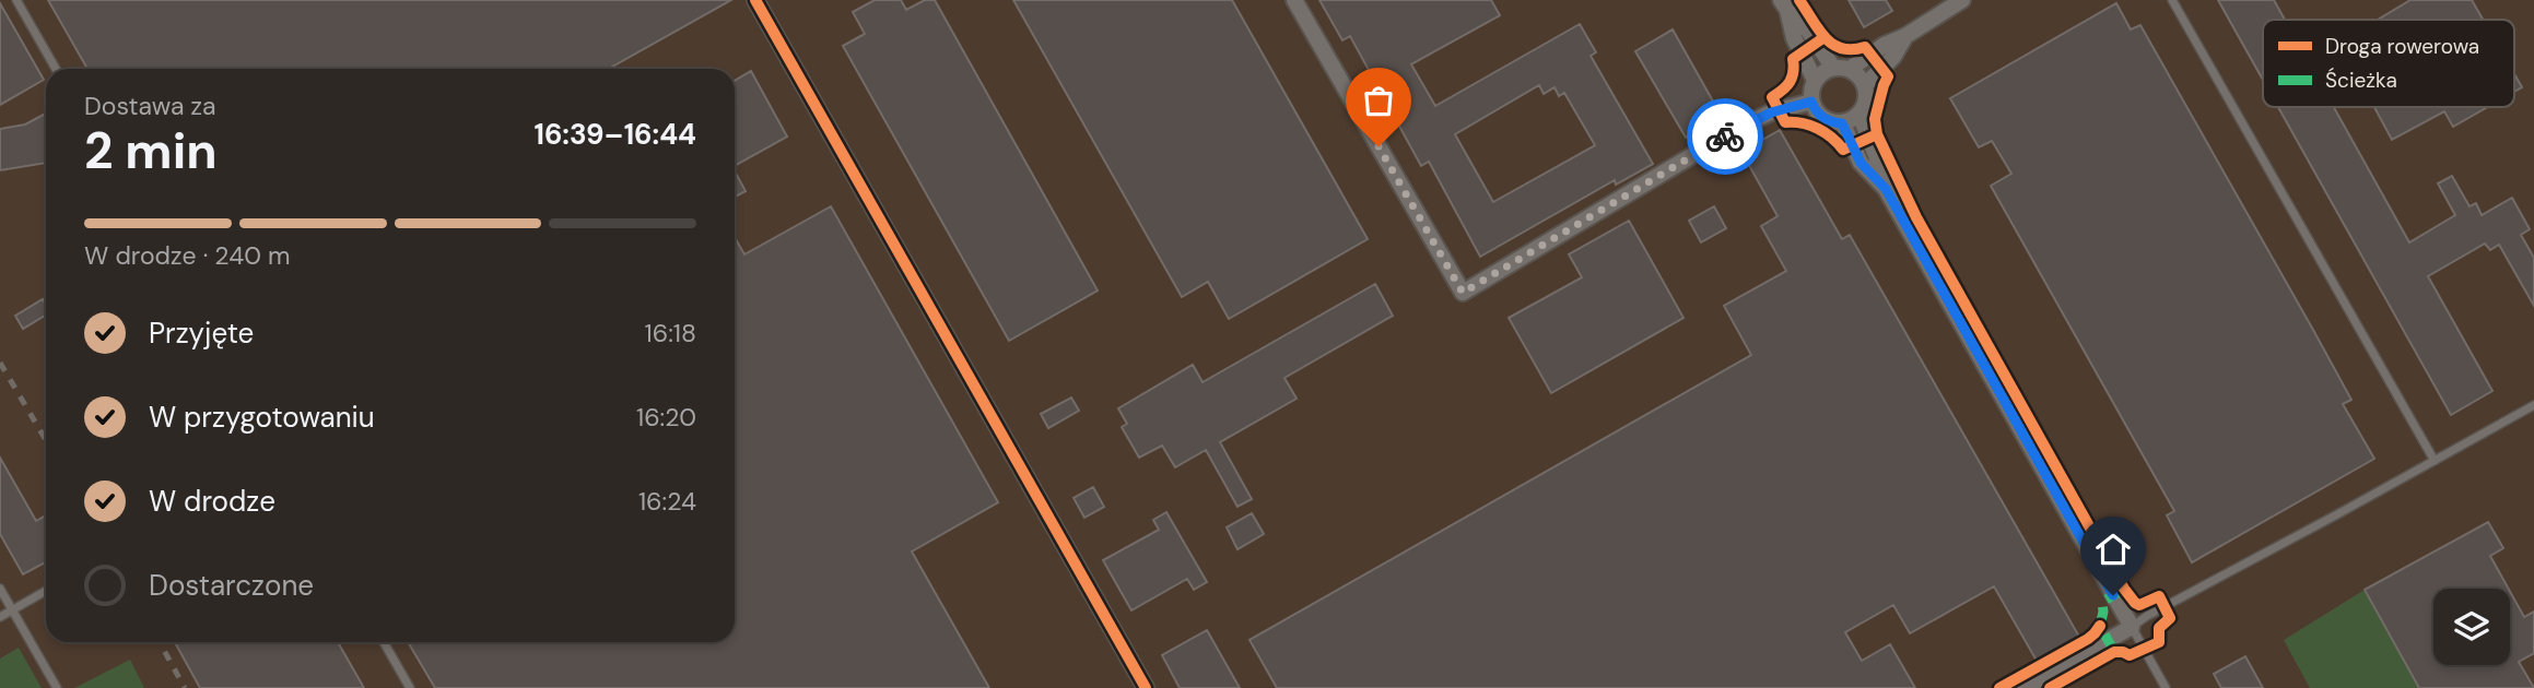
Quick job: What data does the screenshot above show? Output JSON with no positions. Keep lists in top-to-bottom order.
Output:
{
  "legend": ["Droga rowerowa", "Ścieżka"],
  "page": {
    "heading": ["2 min", "Dostawa za", "16:39–16:44"],
    "bar": "W drodze · 240 m",
    "list": [
      ["Przyjęte", "16:18"],
      ["W przygotowaniu", "16:20"],
      ["W drodze", "16:24"],
      "Dostarczone"
    ]
  }
}
